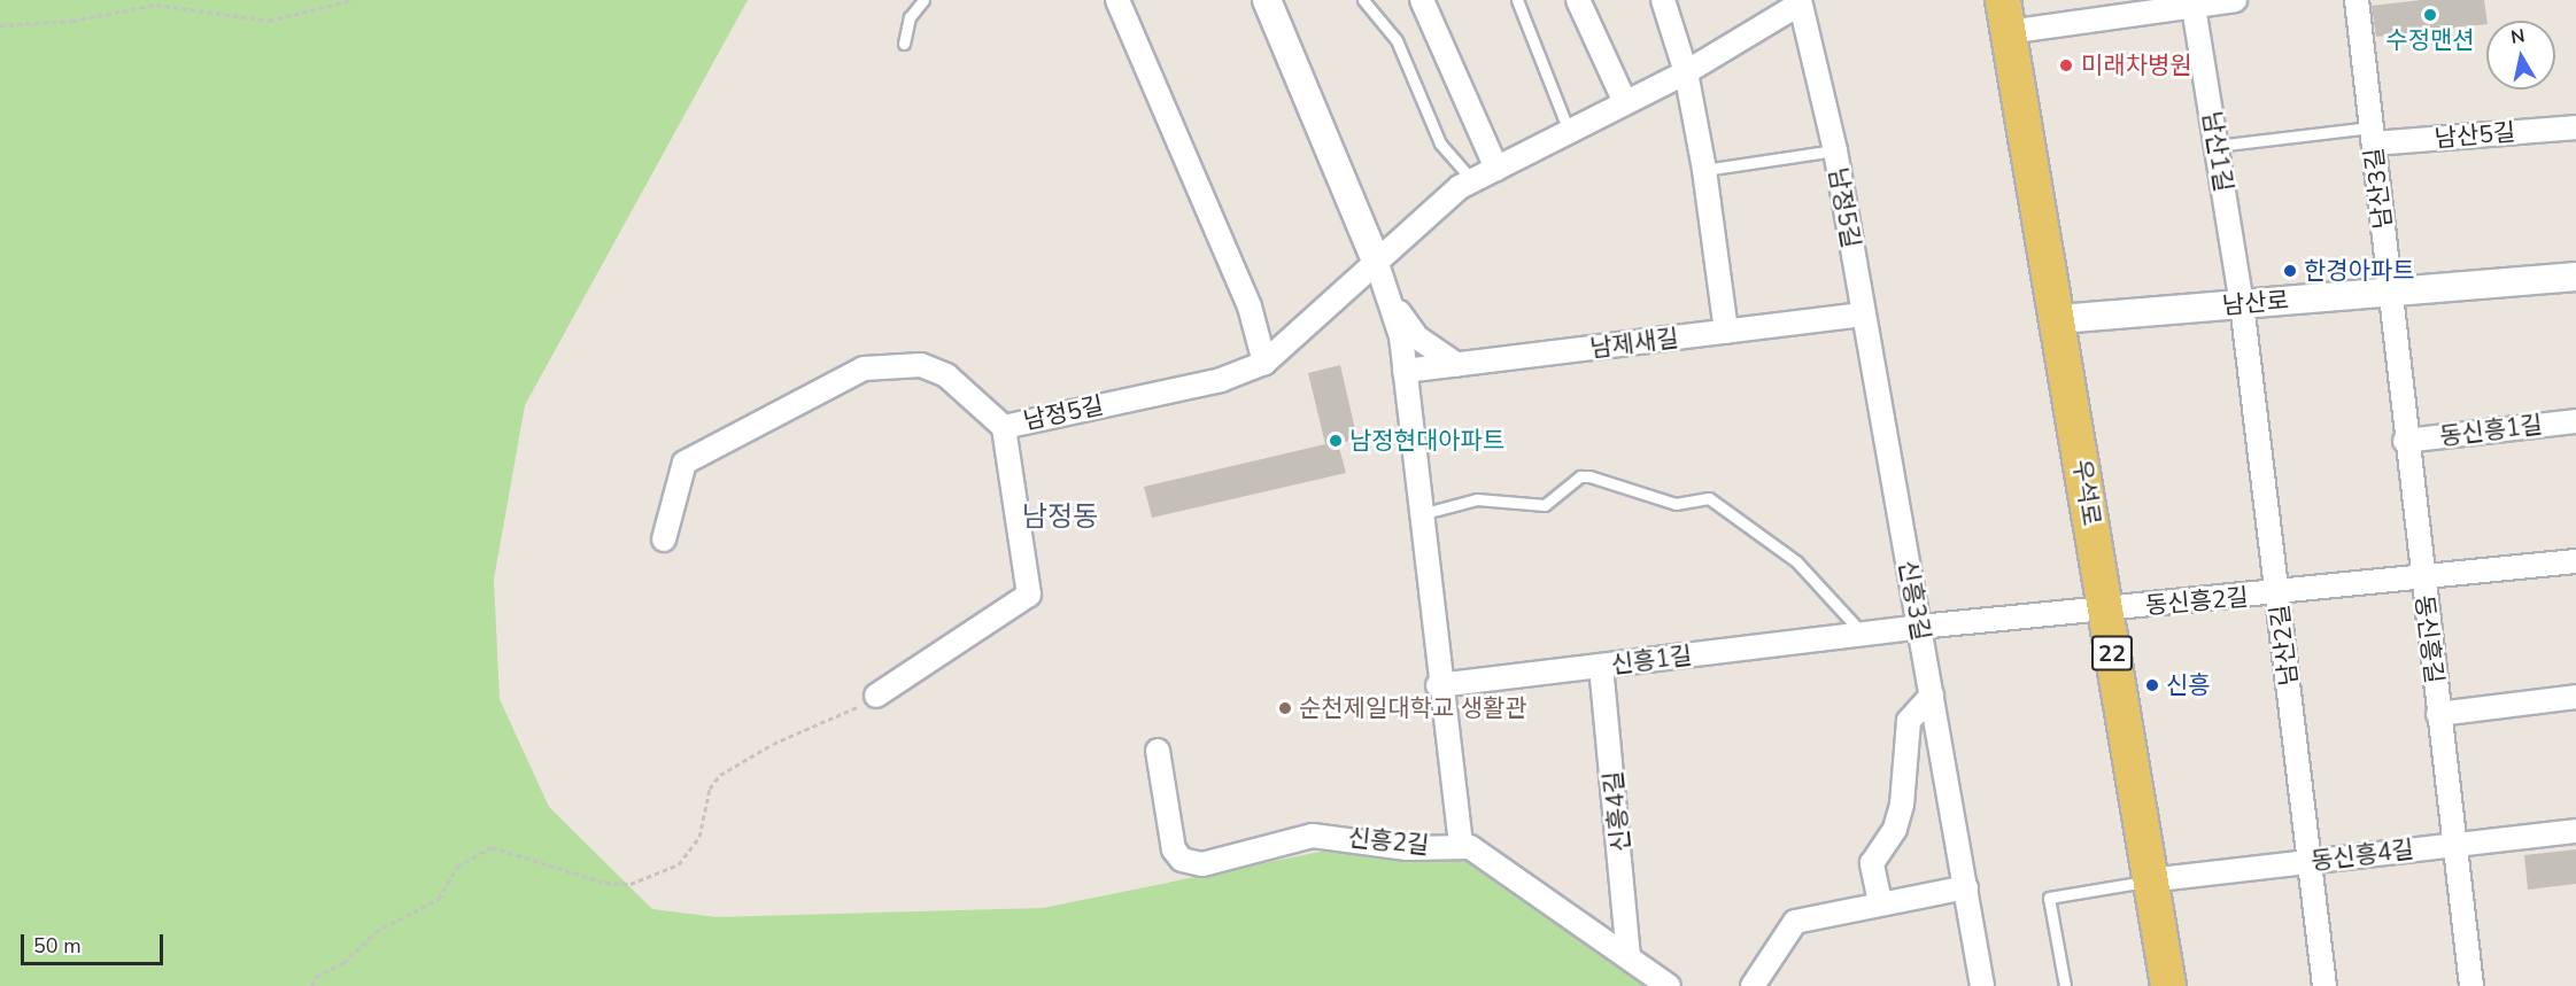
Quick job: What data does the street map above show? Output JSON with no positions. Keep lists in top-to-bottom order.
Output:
{
  "streets": {
    "main road": ["우석로", "22"],
    "street": [
      "남산5길",
      "남산1길",
      "남산3길",
      "남정5길",
      "남산로",
      "남제새길",
      "동신흥1길",
      "신흥3길",
      "동신흥2길",
      "동신흥길",
      "남산2길",
      "신흥1길",
      "신흥4길",
      "신흥2길",
      "동신흥4길"
    ]
  },
  "crossings": [
    ["남산5길", "남산3길"],
    ["남산1길", "남산3길"],
    ["남산1길", "남산로"],
    ["남산1길", "남산2길"],
    ["남산3길", "남산로"],
    ["남산3길", "동신흥길"],
    ["남정5길", "남제새길"],
    ["남정5길", "신흥3길"],
    ["남산로", "우석로"],
    ["남산로", "동신흥길"],
    ["남산로", "남산2길"],
    ["남제새길", "신흥3길"],
    ["동신흥1길", "동신흥길"],
    ["우석로", "동신흥2길"],
    ["우석로", "신흥1길"],
    ["우석로", "동신흥4길"],
    ["신흥3길", "신흥1길"],
    ["동신흥2길", "동신흥길"],
    ["동신흥2길", "남산2길"],
    ["동신흥2길", "신흥1길"],
    ["동신흥길", "동신흥4길"],
    ["남산2길", "동신흥4길"],
    ["신흥1길", "신흥4길"],
    ["신흥4길", "신흥2길"]
  ],
  "districts": ["남정동"],
  "places": [
    "수정맨션",
    "미래차병원",
    "한경아파트",
    "남정현대아파트",
    "신흥",
    "순천제일대학교 생활관"
  ],
  "scale_bar": "50 m",
  "north": "top"
}
